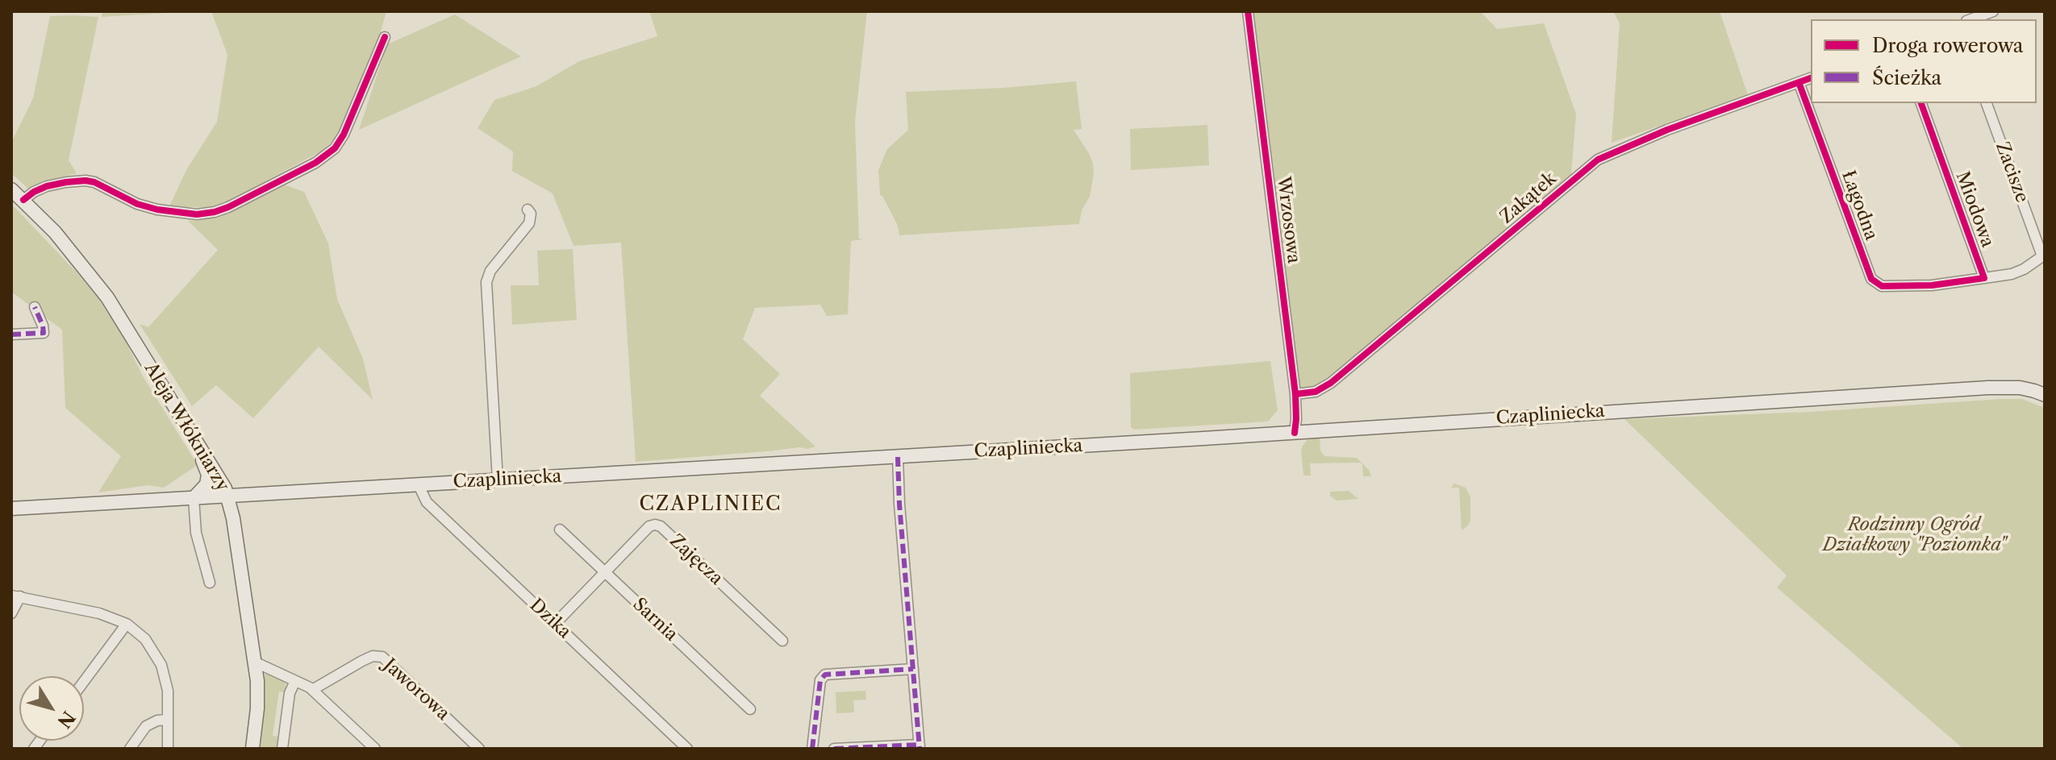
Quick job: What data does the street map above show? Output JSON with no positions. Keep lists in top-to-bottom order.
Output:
{
  "streets": {
    "main road": ["Czapliniecka", "Aleja Włókniarzy"],
    "street": [
      "Zacisze",
      "Zakątek",
      "Łagodna",
      "Miodowa",
      "Wrzosowa",
      "Zajęcza",
      "Dzika",
      "Sarnia",
      "Jaworowa"
    ]
  },
  "crossings": [
    ["Zacisze", "Łagodna"],
    ["Zacisze", "Miodowa"],
    ["Zakątek", "Łagodna"],
    ["Zakątek", "Wrzosowa"],
    ["Łagodna", "Miodowa"],
    ["Wrzosowa", "Czapliniecka"],
    ["Czapliniecka", "Aleja Włókniarzy"],
    ["Czapliniecka", "Dzika"],
    ["Zajęcza", "Dzika"],
    ["Zajęcza", "Sarnia"]
  ],
  "districts": ["CZAPLINIEC"],
  "parks": ["Rodzinny Ogród Działkowy \"Poziomka\""],
  "legend": ["Droga rowerowa", "Ścieżka"],
  "north": "bottom right"
}
